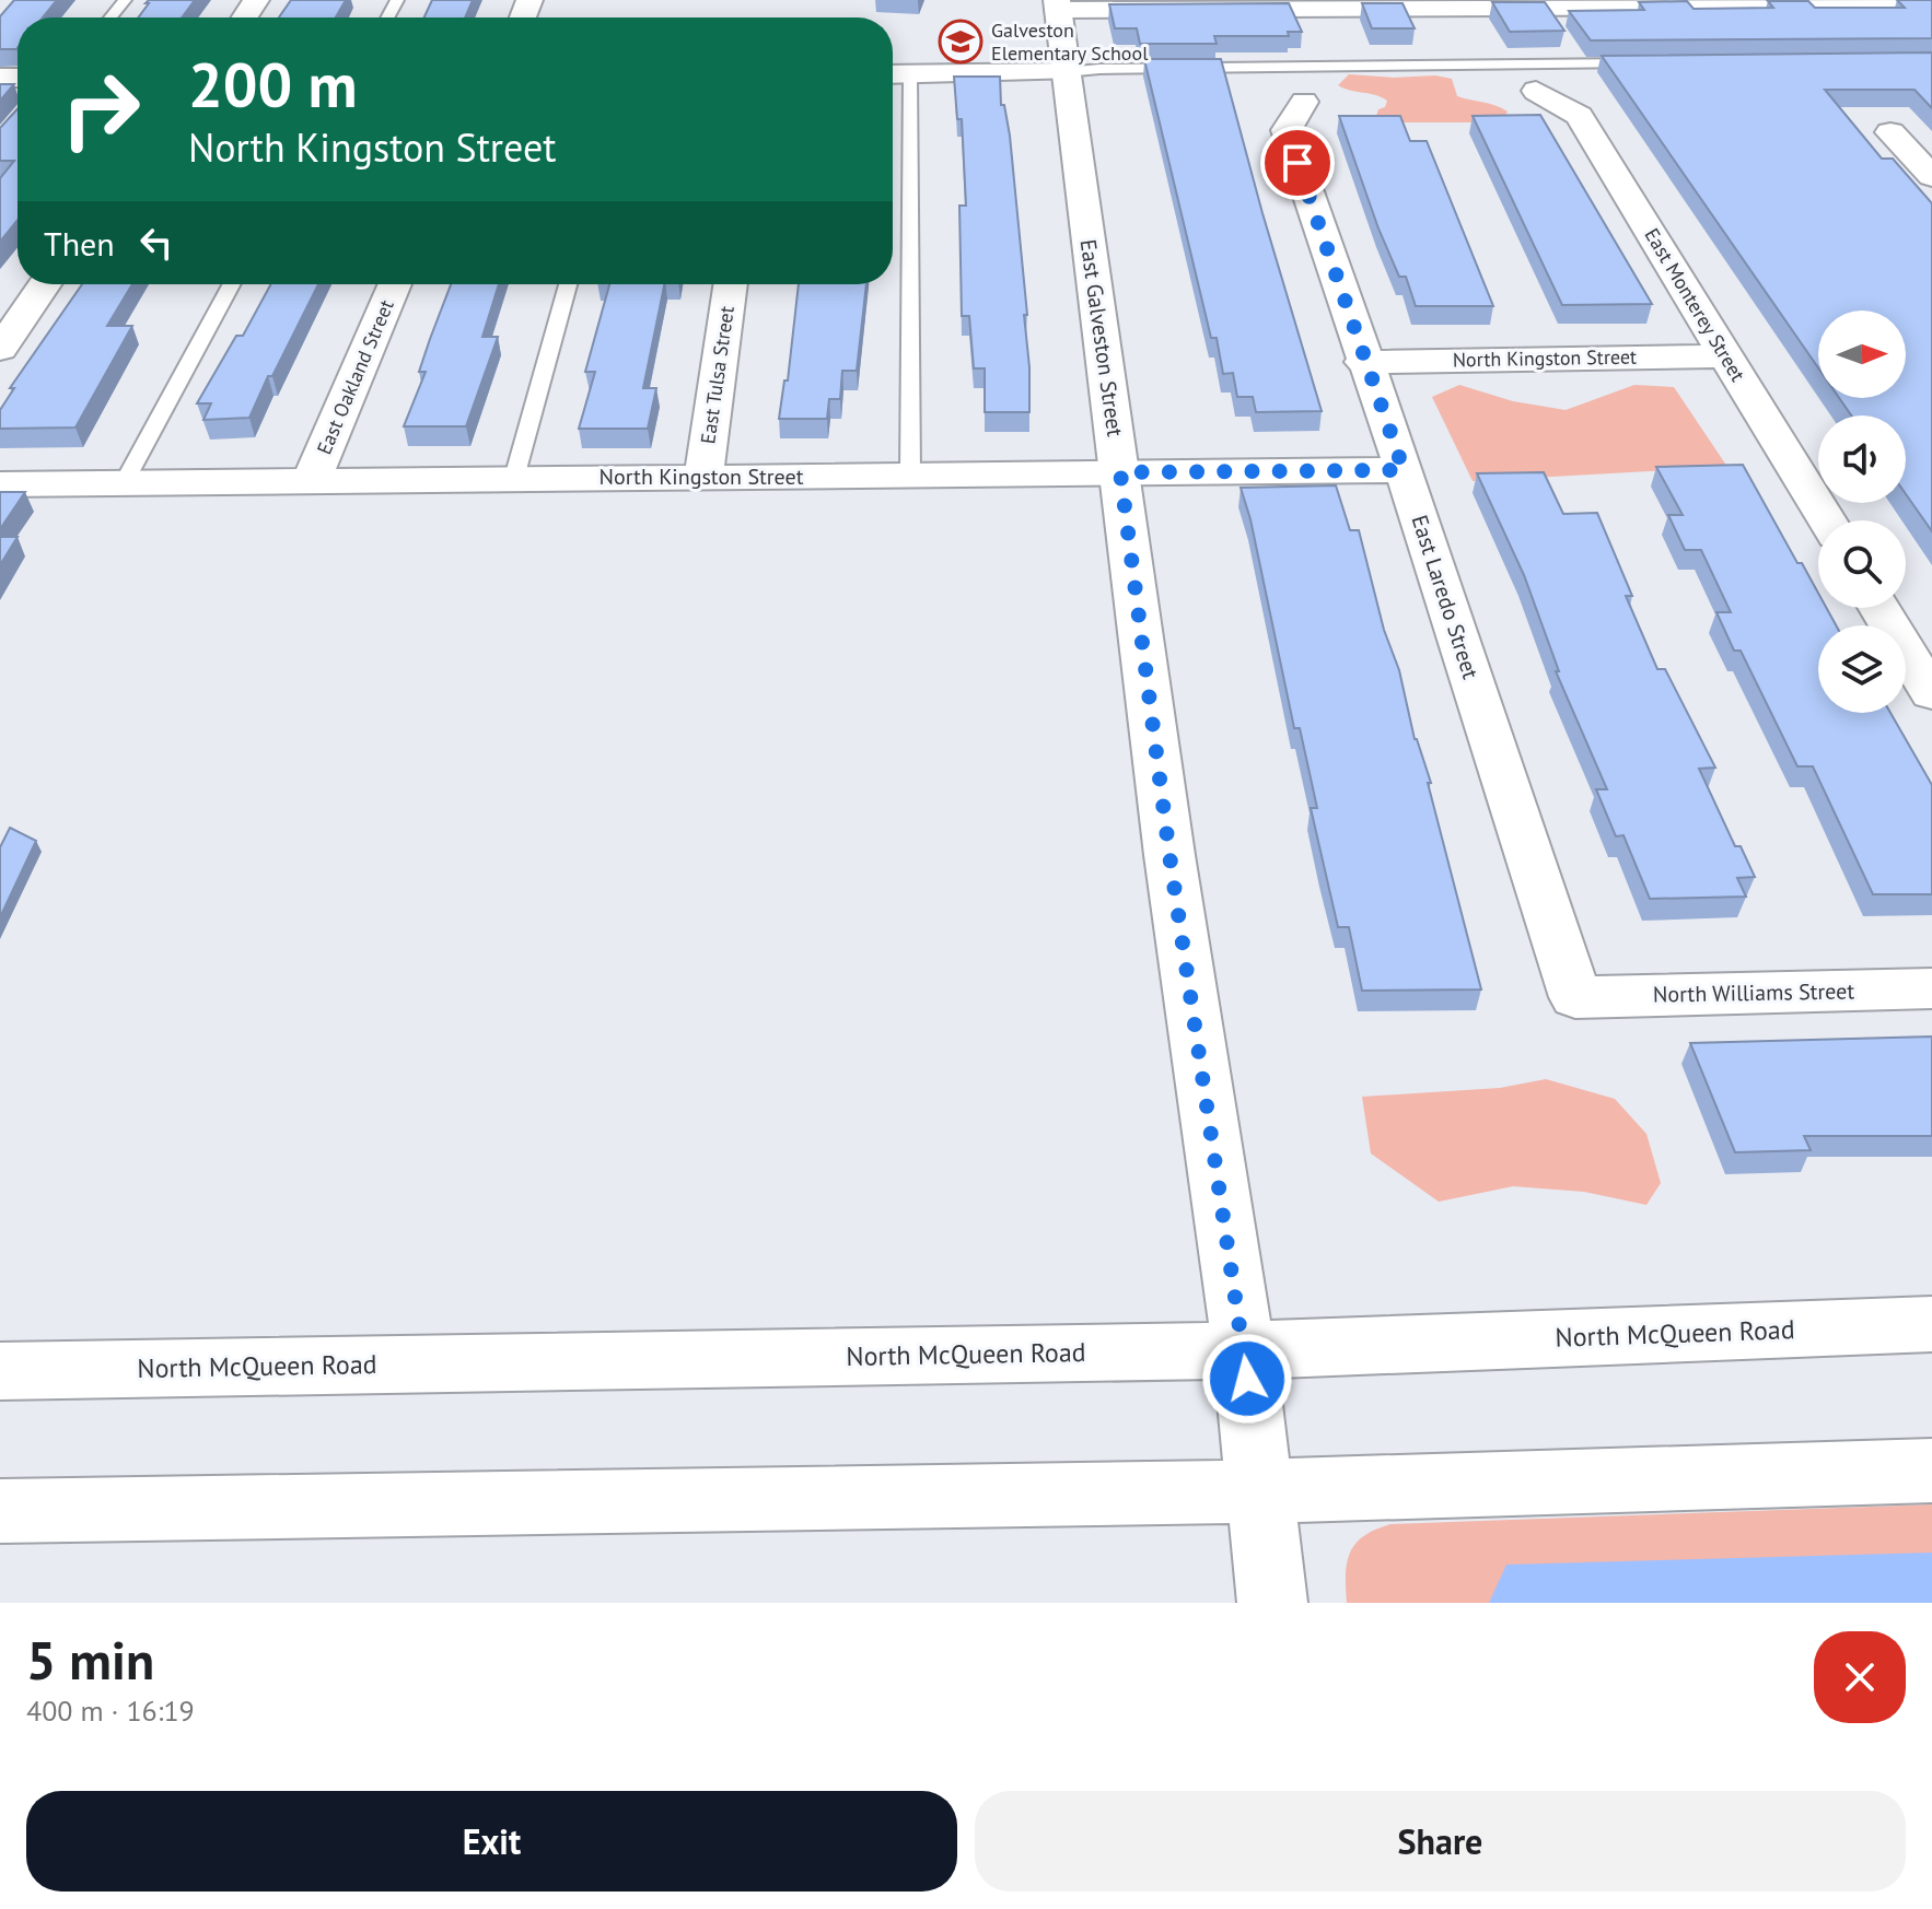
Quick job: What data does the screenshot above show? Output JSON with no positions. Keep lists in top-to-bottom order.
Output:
{
  "streets": {
    "street": [
      "East Monterey Street",
      "East Galveston Street",
      "North Kingston Street",
      "East Tulsa Street",
      "East Oakland Street",
      "East Laredo Street",
      "North Williams Street",
      "North McQueen Road"
    ]
  },
  "crossings": [
    ["East Monterey Street", "North Kingston Street"],
    ["East Galveston Street", "North Kingston Street"],
    ["East Galveston Street", "North McQueen Road"],
    ["North Kingston Street", "East Tulsa Street"],
    ["North Kingston Street", "East Oakland Street"],
    ["North Kingston Street", "East Laredo Street"],
    ["East Laredo Street", "North Williams Street"]
  ],
  "places": {
    "school or university": ["Galveston Elementary School"]
  },
  "north": "right",
  "page": {
    "turn": ["200 m", "North Kingston Street"],
    "then": "Then",
    "heading": ["5 min", "400 m · 16:19"],
    "buttons": ["Exit", "Share"]
  }
}
